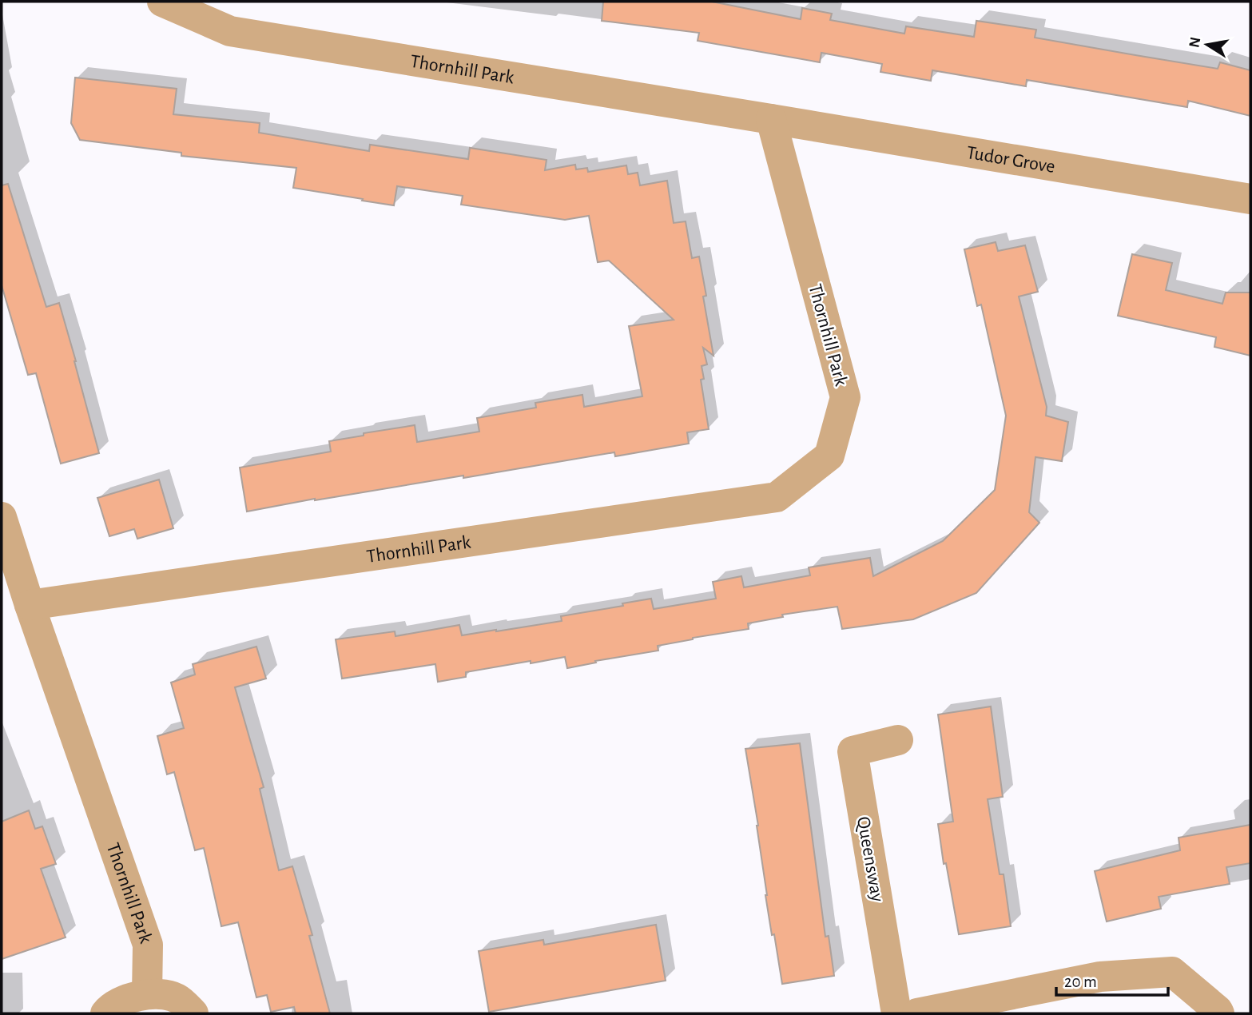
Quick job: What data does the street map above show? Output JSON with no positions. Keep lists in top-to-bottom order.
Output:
{
  "streets": {
    "street": ["Thornhill Park", "Tudor Grove", "Queensway"]
  },
  "crossings": [
    ["Thornhill Park", "Tudor Grove"]
  ],
  "scale_bar": "20 m",
  "north": "left"
}
